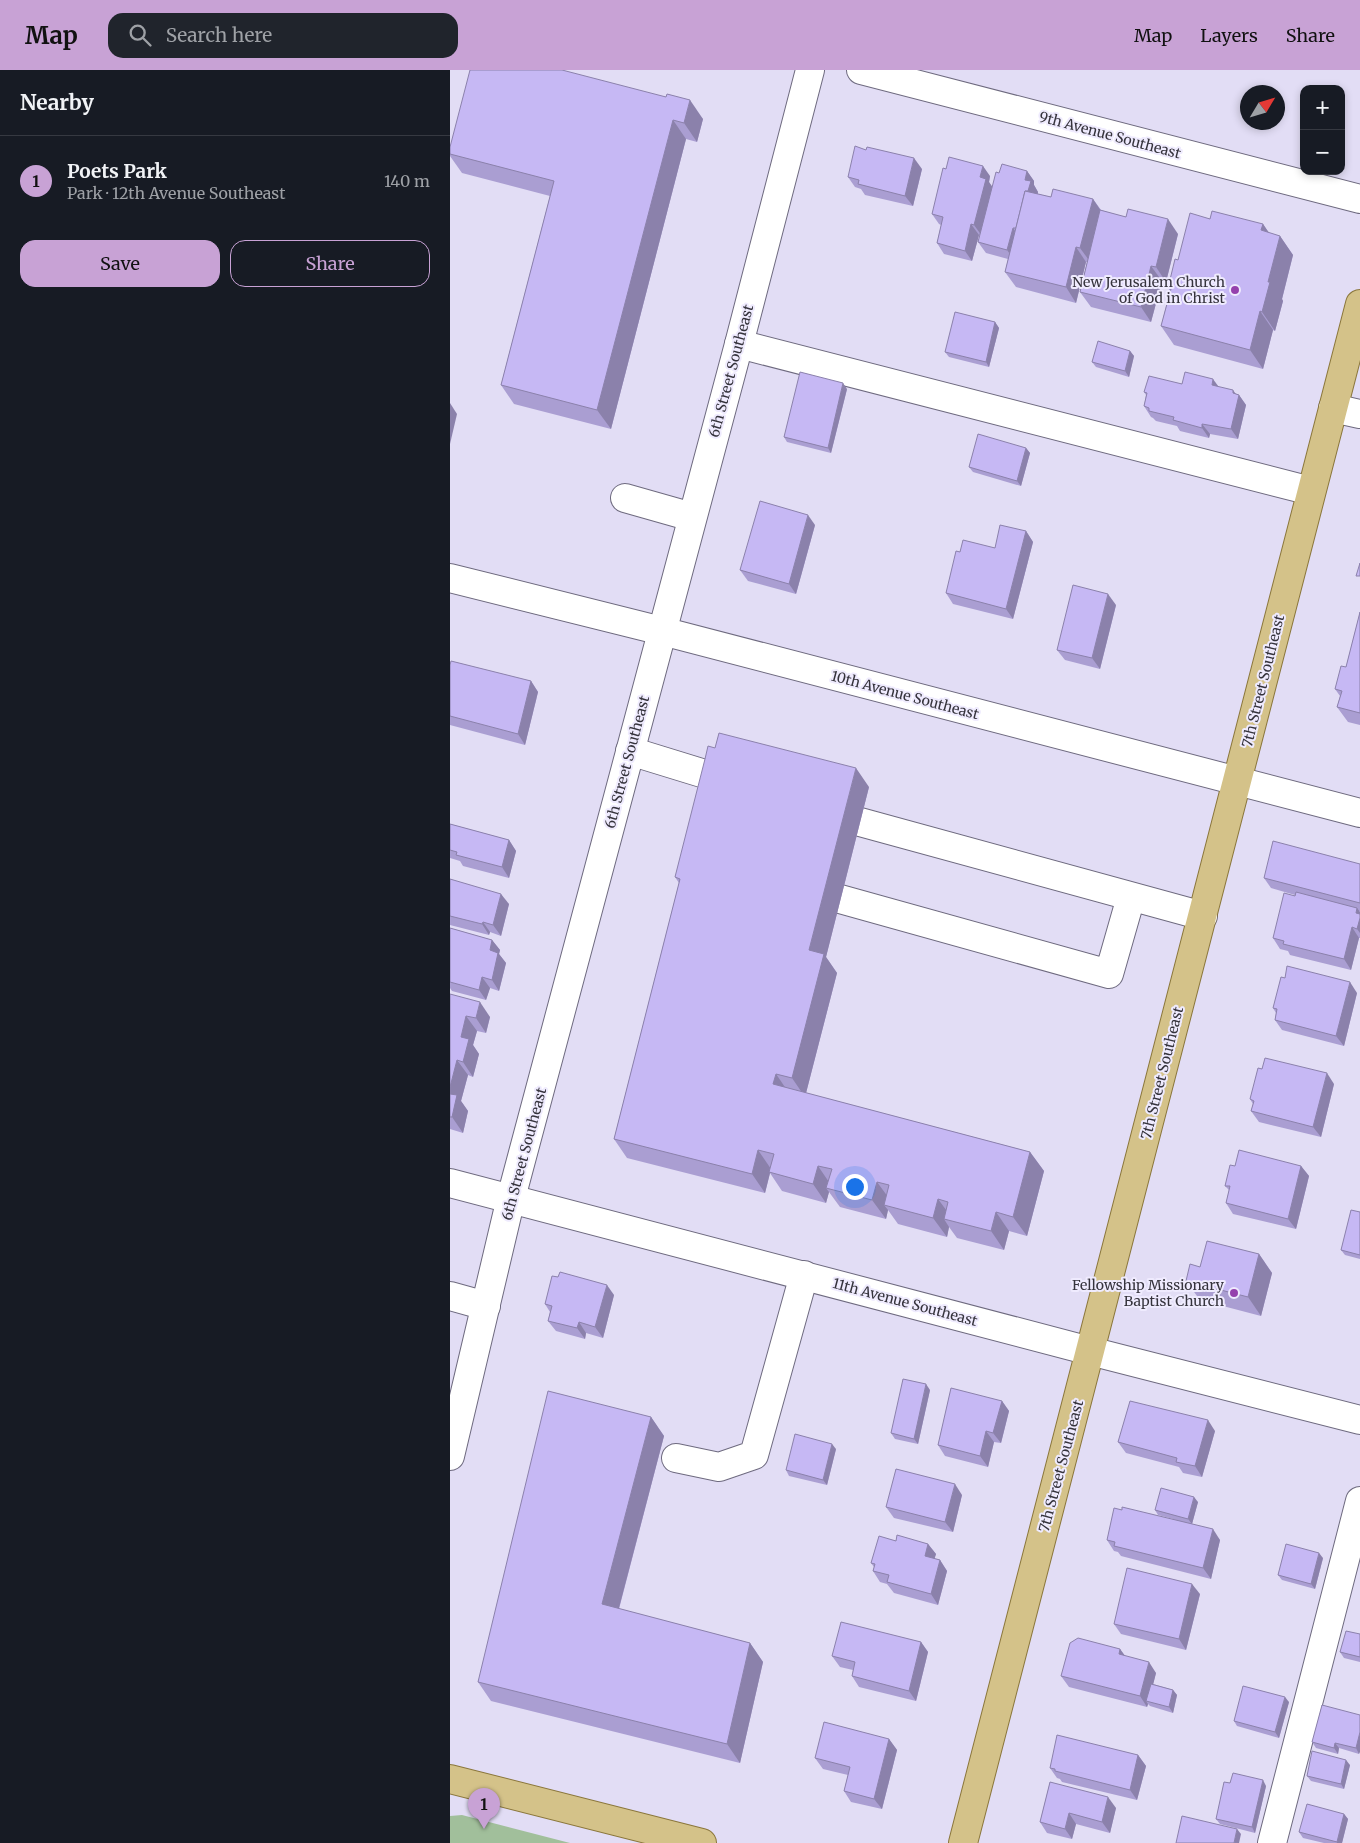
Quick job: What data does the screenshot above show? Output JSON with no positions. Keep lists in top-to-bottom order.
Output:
{
  "streets": {
    "main road": ["7th Street Southeast"],
    "street": [
      "9th Avenue Southeast",
      "6th Street Southeast",
      "10th Avenue Southeast",
      "11th Avenue Southeast"
    ]
  },
  "crossings": [
    ["6th Street Southeast", "10th Avenue Southeast"],
    ["6th Street Southeast", "11th Avenue Southeast"],
    ["7th Street Southeast", "10th Avenue Southeast"],
    ["7th Street Southeast", "11th Avenue Southeast"]
  ],
  "places": ["New Jerusalem Church of God in Christ", "Fellowship Missionary Baptist Church"],
  "north": "top right",
  "page": {
    "header": "Map",
    "search": "Search here",
    "nav": ["Map", "Layers", "Share"],
    "heading": "Nearby",
    "map_buttons": ["+", "−"],
    "list": [
      {
        "mark": "1",
        "name": "Poets Park",
        "note": "Park · 12th Avenue Southeast",
        "value": "140 m"
      }
    ],
    "buttons": ["Save", "Share"],
    "pins": "1"
  }
}
